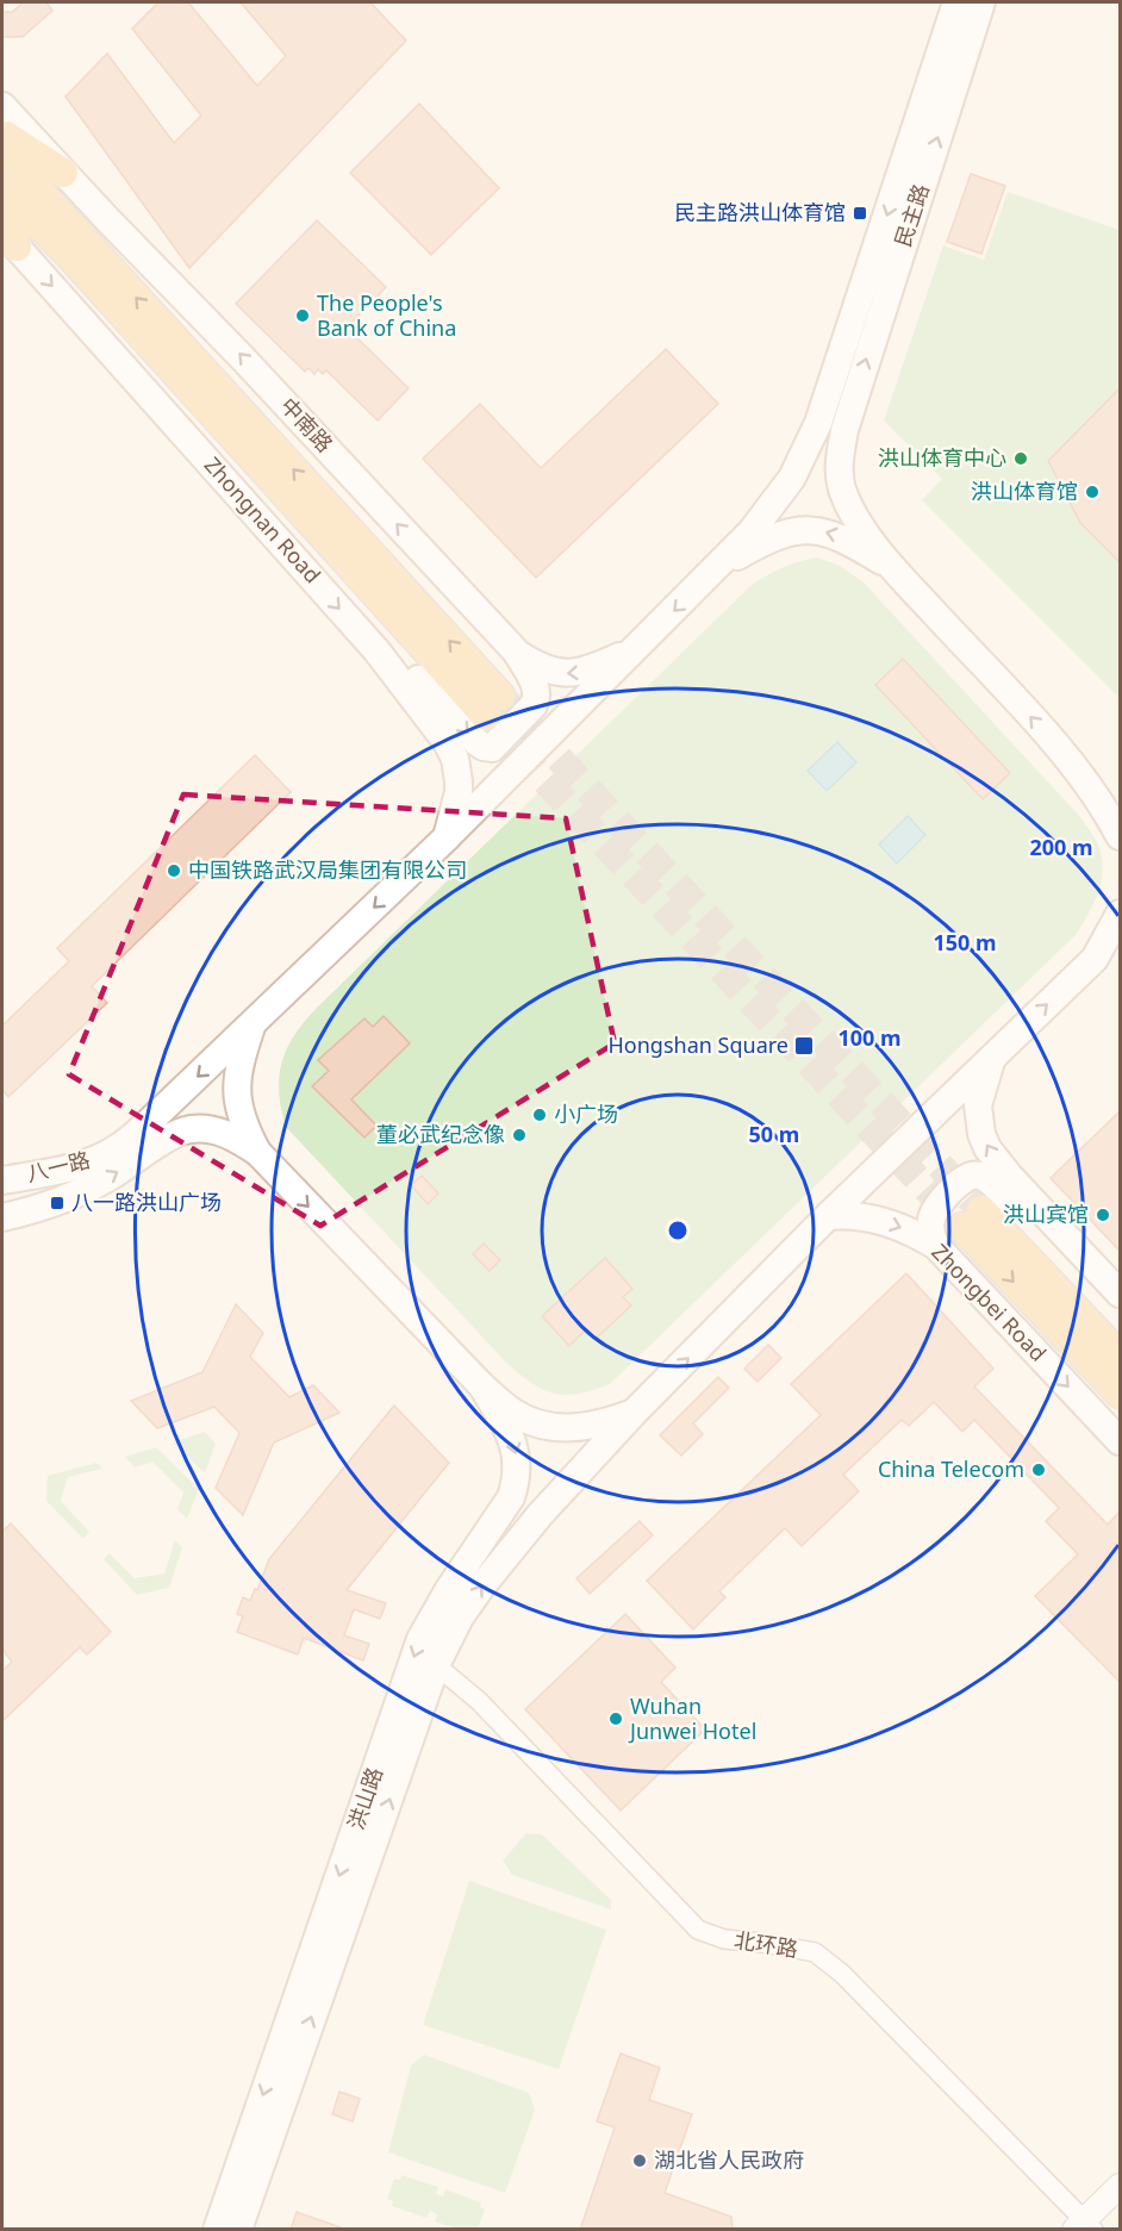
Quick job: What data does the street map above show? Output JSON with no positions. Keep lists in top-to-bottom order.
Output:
{
  "streets": {
    "main road": [
      "民主路",
      "中南路",
      "Zhongnan Road",
      "八一路",
      "Zhongbei Road",
      "洪山路"
    ],
    "street": ["北环路"]
  },
  "crossings": [
    ["中南路", "八一路"],
    ["Zhongnan Road", "八一路"],
    ["Zhongbei Road", "洪山路"],
    ["洪山路", "北环路"]
  ],
  "one_way": ["中南路", "八一路"],
  "places": {
    "transit": ["民主路洪山体育馆", "Hongshan Square", "八一路洪山广场"],
    "other": [
      "The People's Bank of China",
      "洪山体育中心",
      "洪山体育馆",
      "中国铁路武汉局集团有限公司",
      "小广场",
      "董必武纪念像",
      "洪山宾馆",
      "China Telecom",
      "Wuhan Junwei Hotel",
      "湖北省人民政府"
    ]
  },
  "rings": [
    "200 m",
    "150 m",
    "100 m",
    "50 m"
  ]
}
